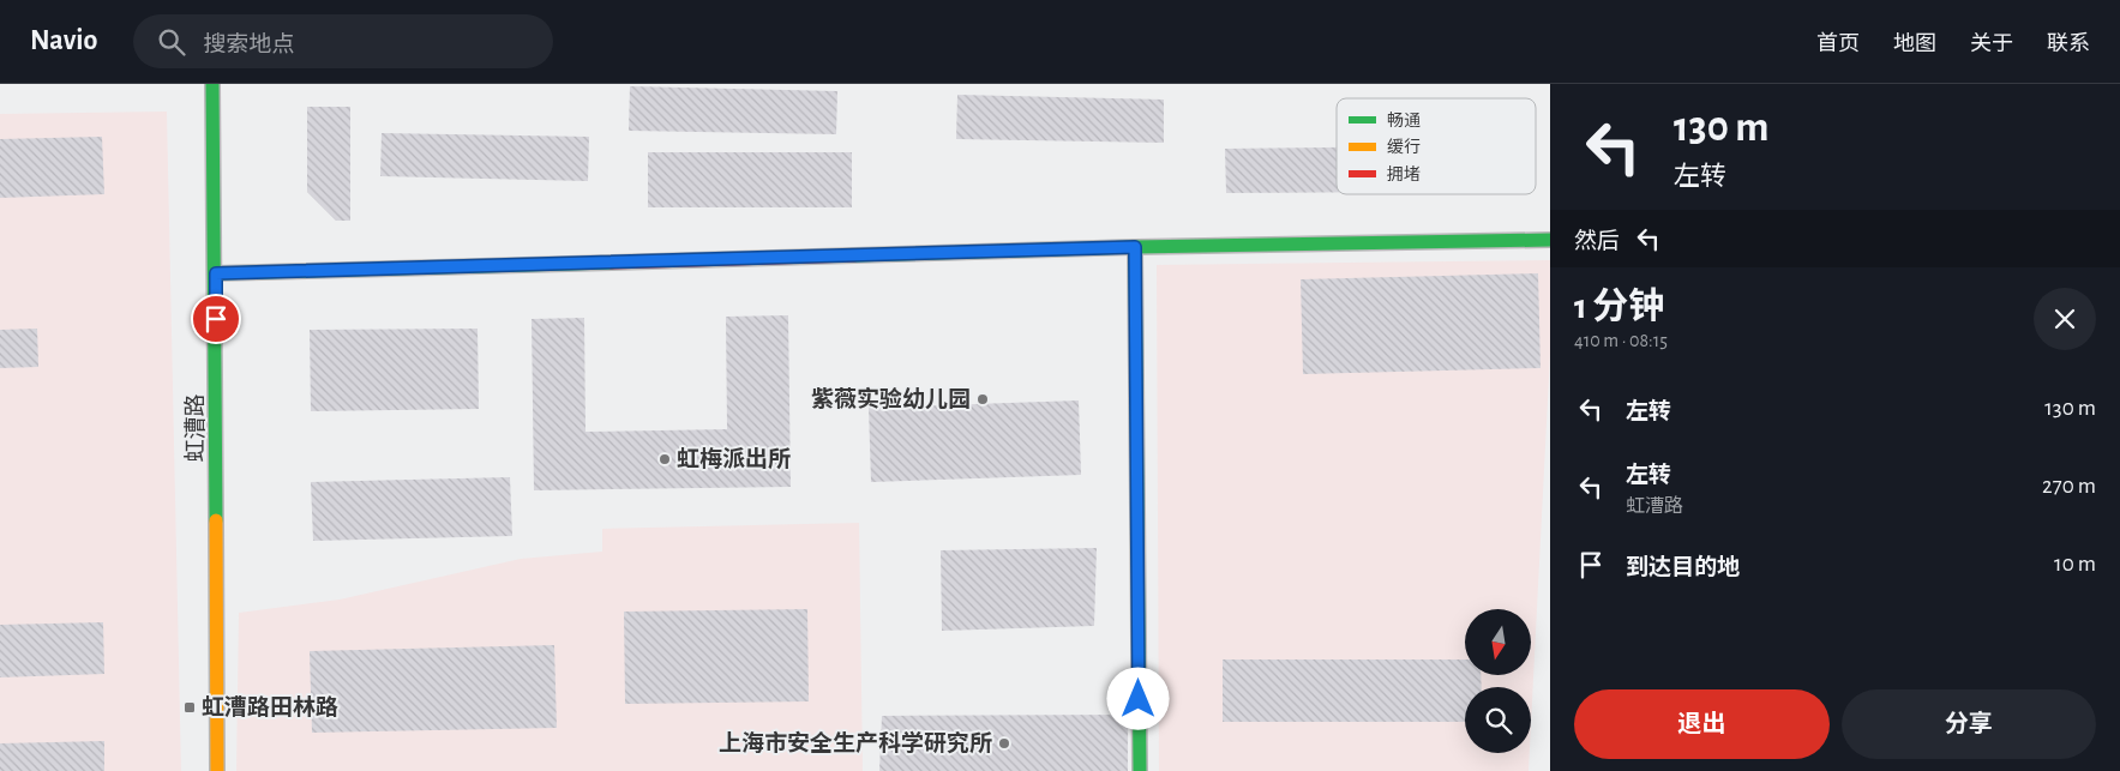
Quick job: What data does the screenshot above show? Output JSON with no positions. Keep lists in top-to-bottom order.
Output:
{
  "streets": {
    "street": ["虹漕路"]
  },
  "places": {
    "other": ["紫薇实验幼儿园", "虹梅派出所", "上海市安全生产科学研究所"],
    "transit": ["虹漕路田林路"]
  },
  "legend": ["畅通", "缓行", "拥堵"],
  "north": "bottom",
  "page": {
    "header": "Navio",
    "search": "搜索地点",
    "nav": [
      "首页",
      "地图",
      "关于",
      "联系"
    ],
    "turn": ["130 m", "左转"],
    "then": "然后",
    "heading": ["1 分钟", "410 m · 08:15"],
    "list": [
      {
        "name": "左转",
        "value": "130 m"
      },
      {
        "name": "左转",
        "note": "虹漕路",
        "value": "270 m"
      },
      {
        "name": "到达目的地",
        "value": "10 m"
      }
    ],
    "buttons": ["退出", "分享"]
  }
}
